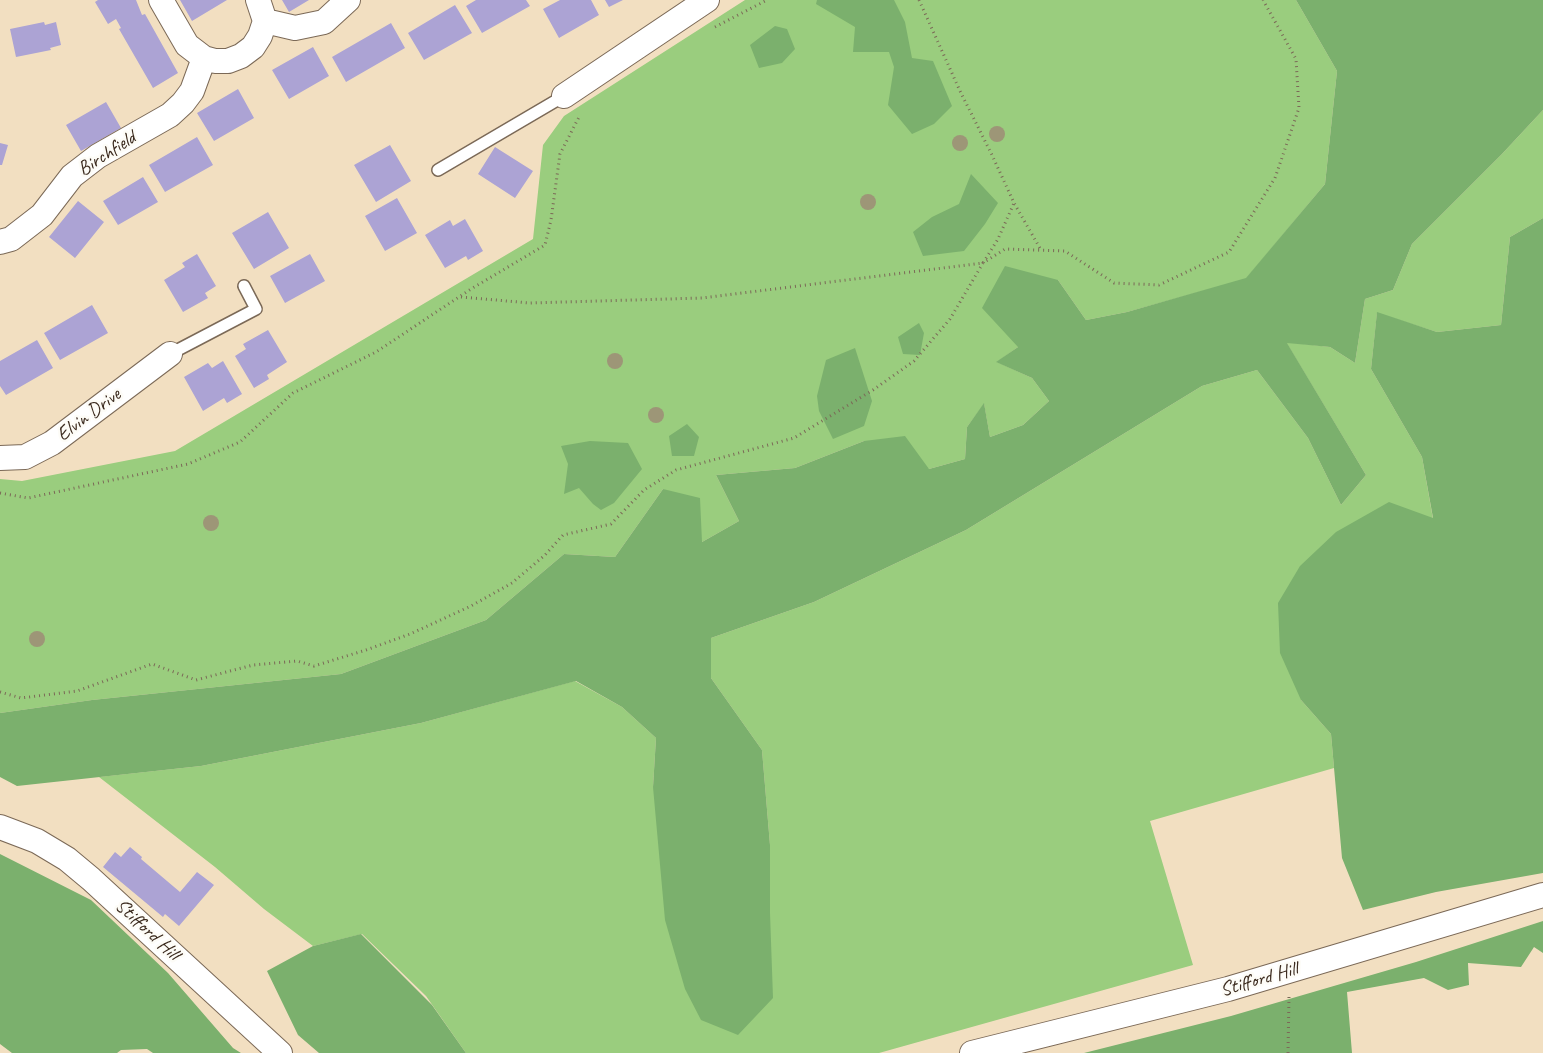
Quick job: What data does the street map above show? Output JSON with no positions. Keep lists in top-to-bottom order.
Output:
{
  "streets": {
    "street": ["Birchfield", "Elvin Drive", "Stifford Hill"]
  }
}
